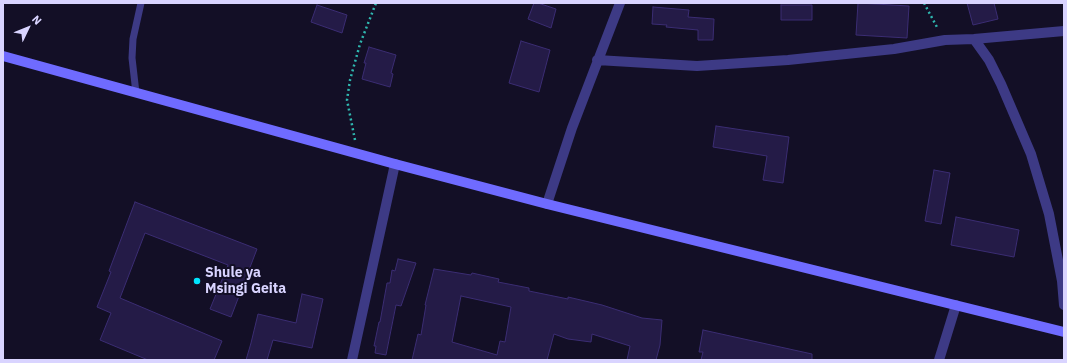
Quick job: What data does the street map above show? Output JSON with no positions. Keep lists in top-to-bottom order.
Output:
{
  "places": ["Shule ya Msingi Geita"],
  "north": "top right"
}
